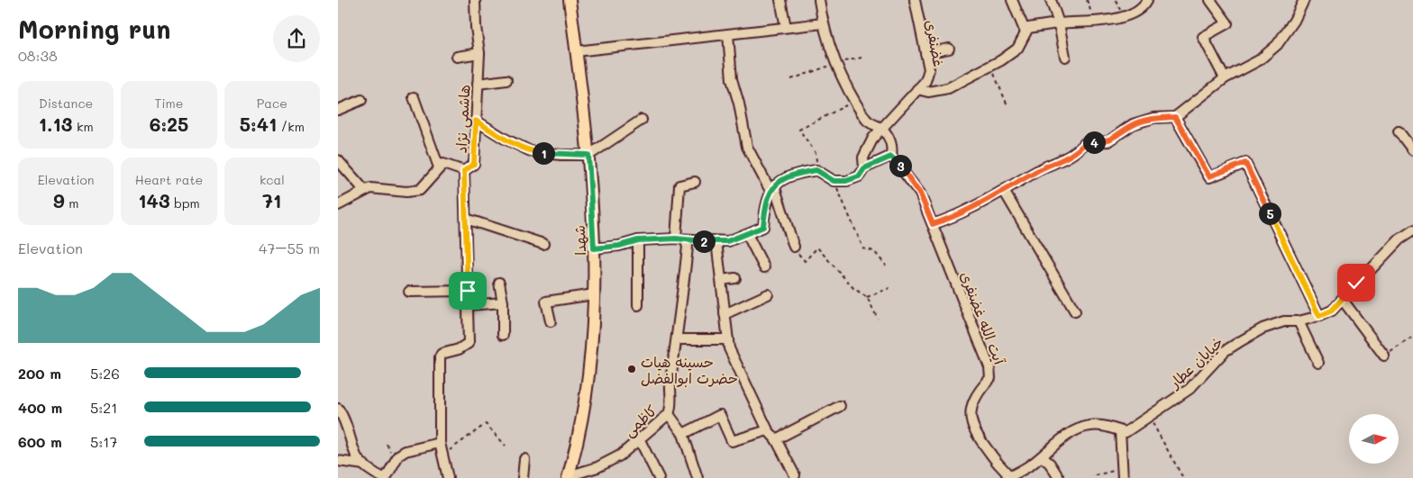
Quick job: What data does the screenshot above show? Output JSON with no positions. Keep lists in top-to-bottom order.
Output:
{
  "streets": {
    "main road": ["شهدا"],
    "street": [
      "غضنفری",
      "هاشمی نژاد",
      "آیت الله غضنفری",
      "خیابان عطار",
      "کاظمی"
    ]
  },
  "crossings": [
    ["شهدا", "کاظمی"]
  ],
  "places": ["حسینه هیات حضرت ابوالفضل"],
  "north": "right",
  "page": {
    "heading": ["Morning run", "08:38"],
    "stats": [
      ["Distance", "1.13 km"],
      ["Time", "6:25"],
      ["Pace", "5:41 /km"],
      ["Elevation", "9 m"],
      ["Heart rate", "143 bpm"],
      ["kcal", "71"]
    ],
    "pins": [
      "4",
      "1",
      "3",
      "5",
      "2"
    ],
    "chart": ["Elevation", "47–55 m"],
    "list": [
      {
        "name": "200 m",
        "note": "5:26"
      },
      {
        "name": "400 m",
        "note": "5:21"
      },
      {
        "name": "600 m",
        "note": "5:17"
      }
    ]
  }
}
